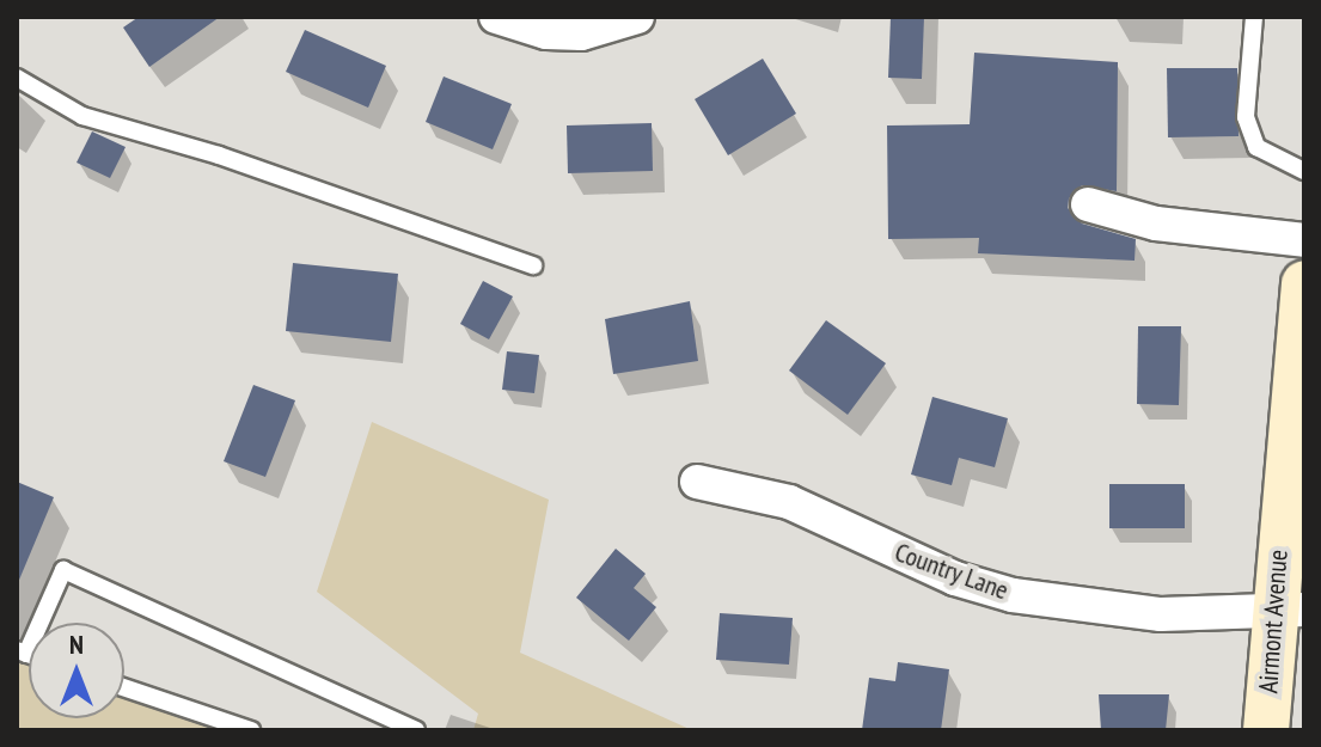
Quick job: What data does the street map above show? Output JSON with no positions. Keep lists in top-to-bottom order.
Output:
{
  "streets": {
    "street": ["Country Lane", "Airmont Avenue"]
  },
  "crossings": [
    ["Country Lane", "Airmont Avenue"]
  ],
  "north": "top"
}
